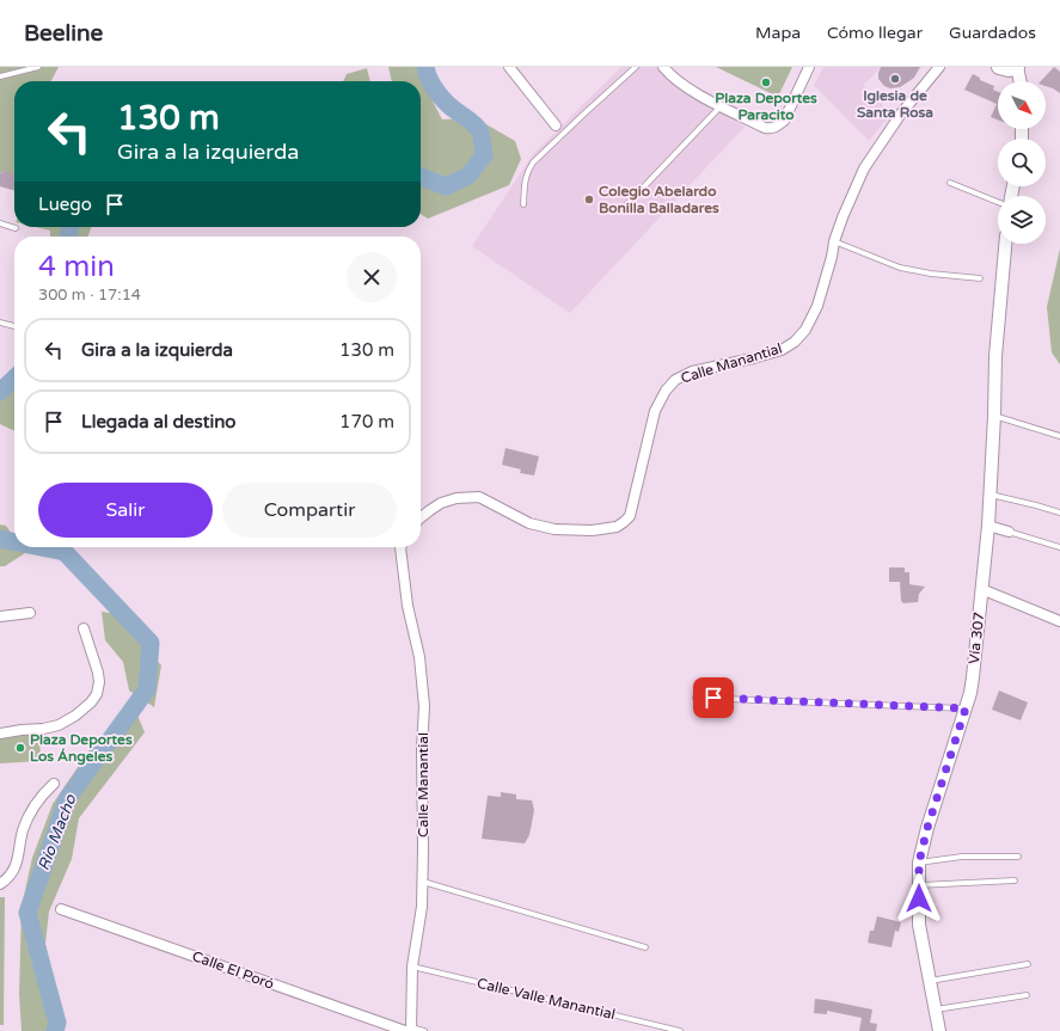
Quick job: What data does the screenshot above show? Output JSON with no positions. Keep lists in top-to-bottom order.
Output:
{
  "streets": {
    "street": ["Calle Manantial", "Vía 307", "Calle El Poró"],
    "lane": ["Calle Valle Manantial"]
  },
  "crossings": [
    ["Calle Manantial", "Calle El Poró"],
    ["Calle Manantial", "Calle Valle Manantial"]
  ],
  "water": ["Río Macho"],
  "places": [
    "Iglesia de Santa Rosa",
    "Plaza Deportes Paracito",
    "Colegio Abelardo Bonilla Balladares",
    "Plaza Deportes Los Ángeles"
  ],
  "north": "bottom right",
  "page": {
    "header": "Beeline",
    "nav": ["Mapa", "Cómo llegar", "Guardados"],
    "turn": ["130 m", "Gira a la izquierda"],
    "then": "Luego",
    "heading": ["4 min", "300 m · 17:14"],
    "list": [
      {
        "name": "Gira a la izquierda",
        "value": "130 m"
      },
      {
        "name": "Llegada al destino",
        "value": "170 m"
      }
    ],
    "buttons": ["Salir", "Compartir"]
  }
}
